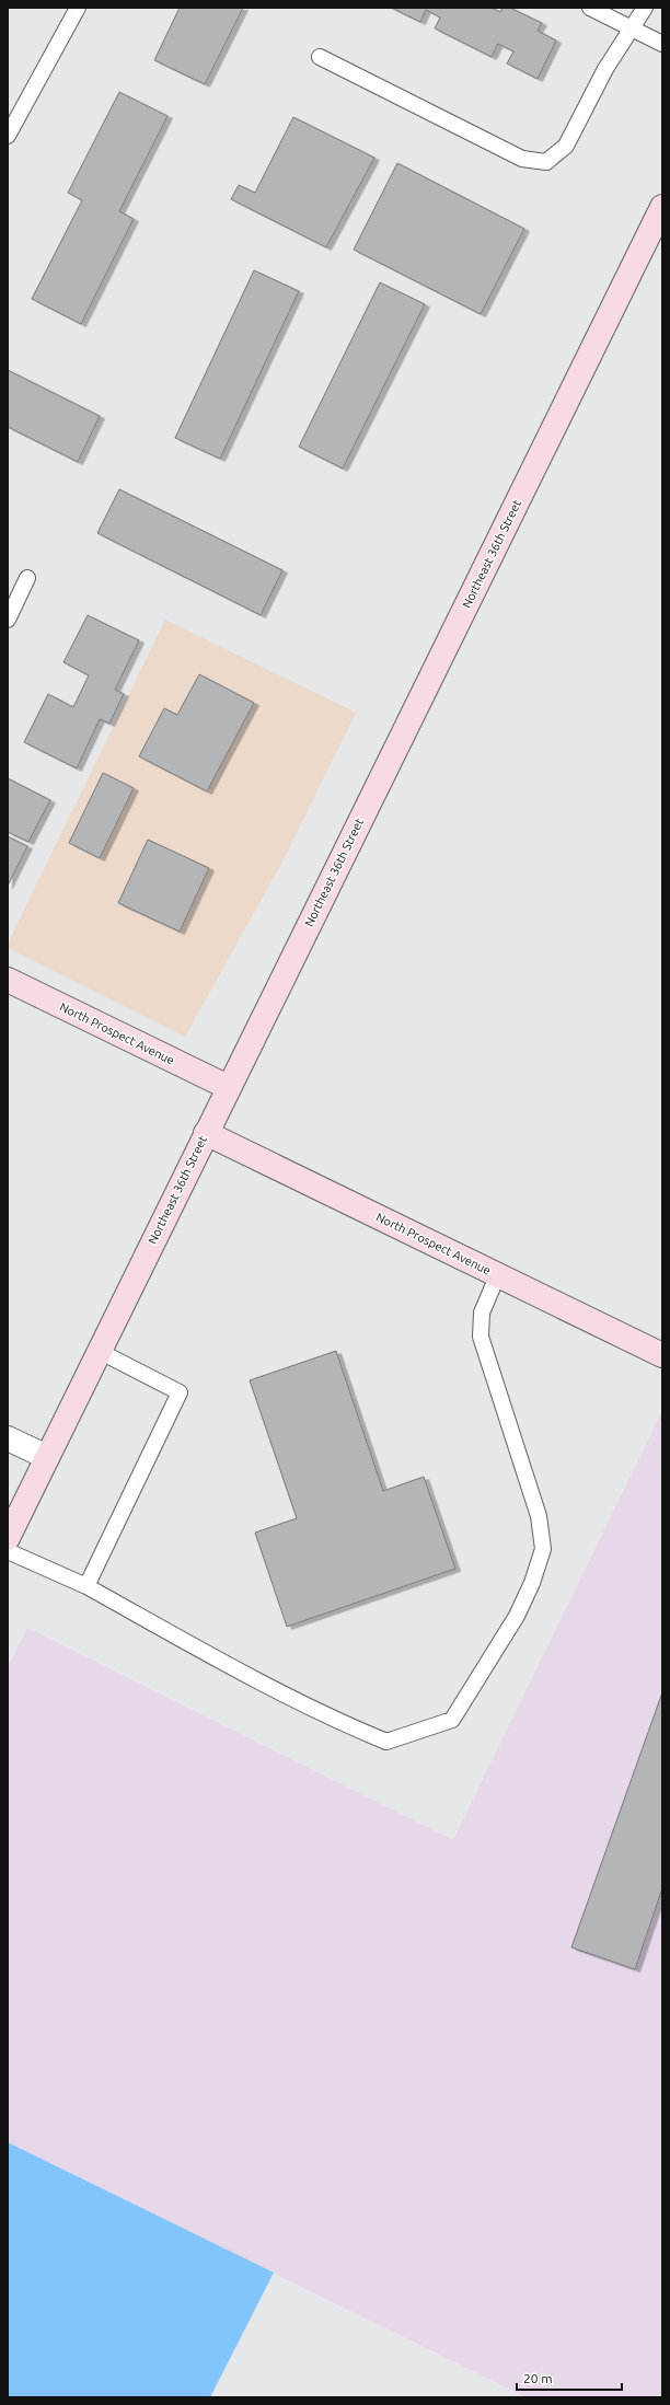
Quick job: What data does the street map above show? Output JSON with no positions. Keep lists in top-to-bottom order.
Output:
{
  "streets": {
    "main road": ["Northeast 36th Street", "North Prospect Avenue"]
  },
  "crossings": [
    ["Northeast 36th Street", "North Prospect Avenue"]
  ],
  "scale_bar": "20 m"
}
